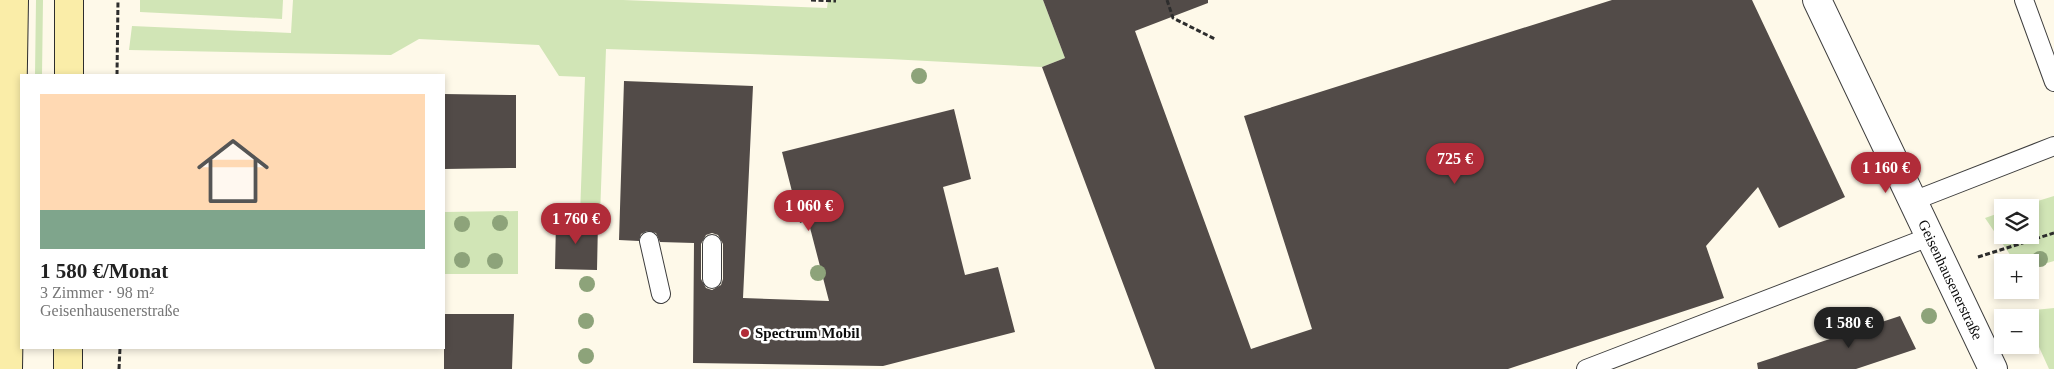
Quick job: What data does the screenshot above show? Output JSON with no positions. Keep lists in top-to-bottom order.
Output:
{
  "streets": {
    "street": ["Geisenhausenerstraße"]
  },
  "places": ["Spectrum Mobil"],
  "page": {
    "list": [
      {
        "name": "1 580 €/Monat",
        "note": "3 Zimmer · 98 m² · Geisenhausenerstraße"
      }
    ],
    "price": [
      "725 €",
      "1 160 €",
      "1 060 €",
      "1 760 €",
      "1 580 €"
    ],
    "map_buttons": ["+", "−"]
  }
}
